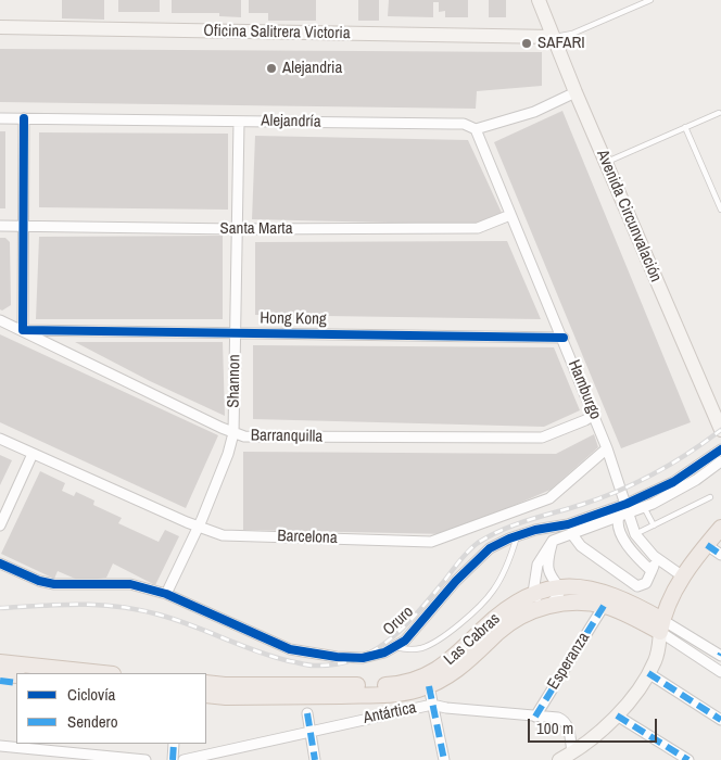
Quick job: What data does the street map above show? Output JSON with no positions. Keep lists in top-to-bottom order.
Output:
{
  "streets": {
    "main road": ["Las Cabras"],
    "street": [
      "Oficina Salitrera Victoria",
      "Alejandría",
      "Avenida Circunvalación",
      "Santa Marta",
      "Hong Kong",
      "Shannon",
      "Hamburgo",
      "Barranquilla",
      "Barcelona",
      "Oruro",
      "Esperanza",
      "Antártica"
    ]
  },
  "crossings": [
    ["Oficina Salitrera Victoria", "Avenida Circunvalación"],
    ["Alejandría", "Avenida Circunvalación"],
    ["Alejandría", "Shannon"],
    ["Alejandría", "Hamburgo"],
    ["Santa Marta", "Shannon"],
    ["Santa Marta", "Hamburgo"],
    ["Hong Kong", "Shannon"],
    ["Hong Kong", "Hamburgo"],
    ["Hong Kong", "Barranquilla"],
    ["Shannon", "Barranquilla"],
    ["Shannon", "Barcelona"],
    ["Shannon", "Oruro"],
    ["Hamburgo", "Barranquilla"],
    ["Hamburgo", "Barcelona"],
    ["Hamburgo", "Oruro"],
    ["Las Cabras", "Esperanza"],
    ["Esperanza", "Antártica"]
  ],
  "places": ["SAFARI", "Alejandria"],
  "legend": ["Ciclovía", "Sendero"],
  "scale_bar": "100 m"
}
